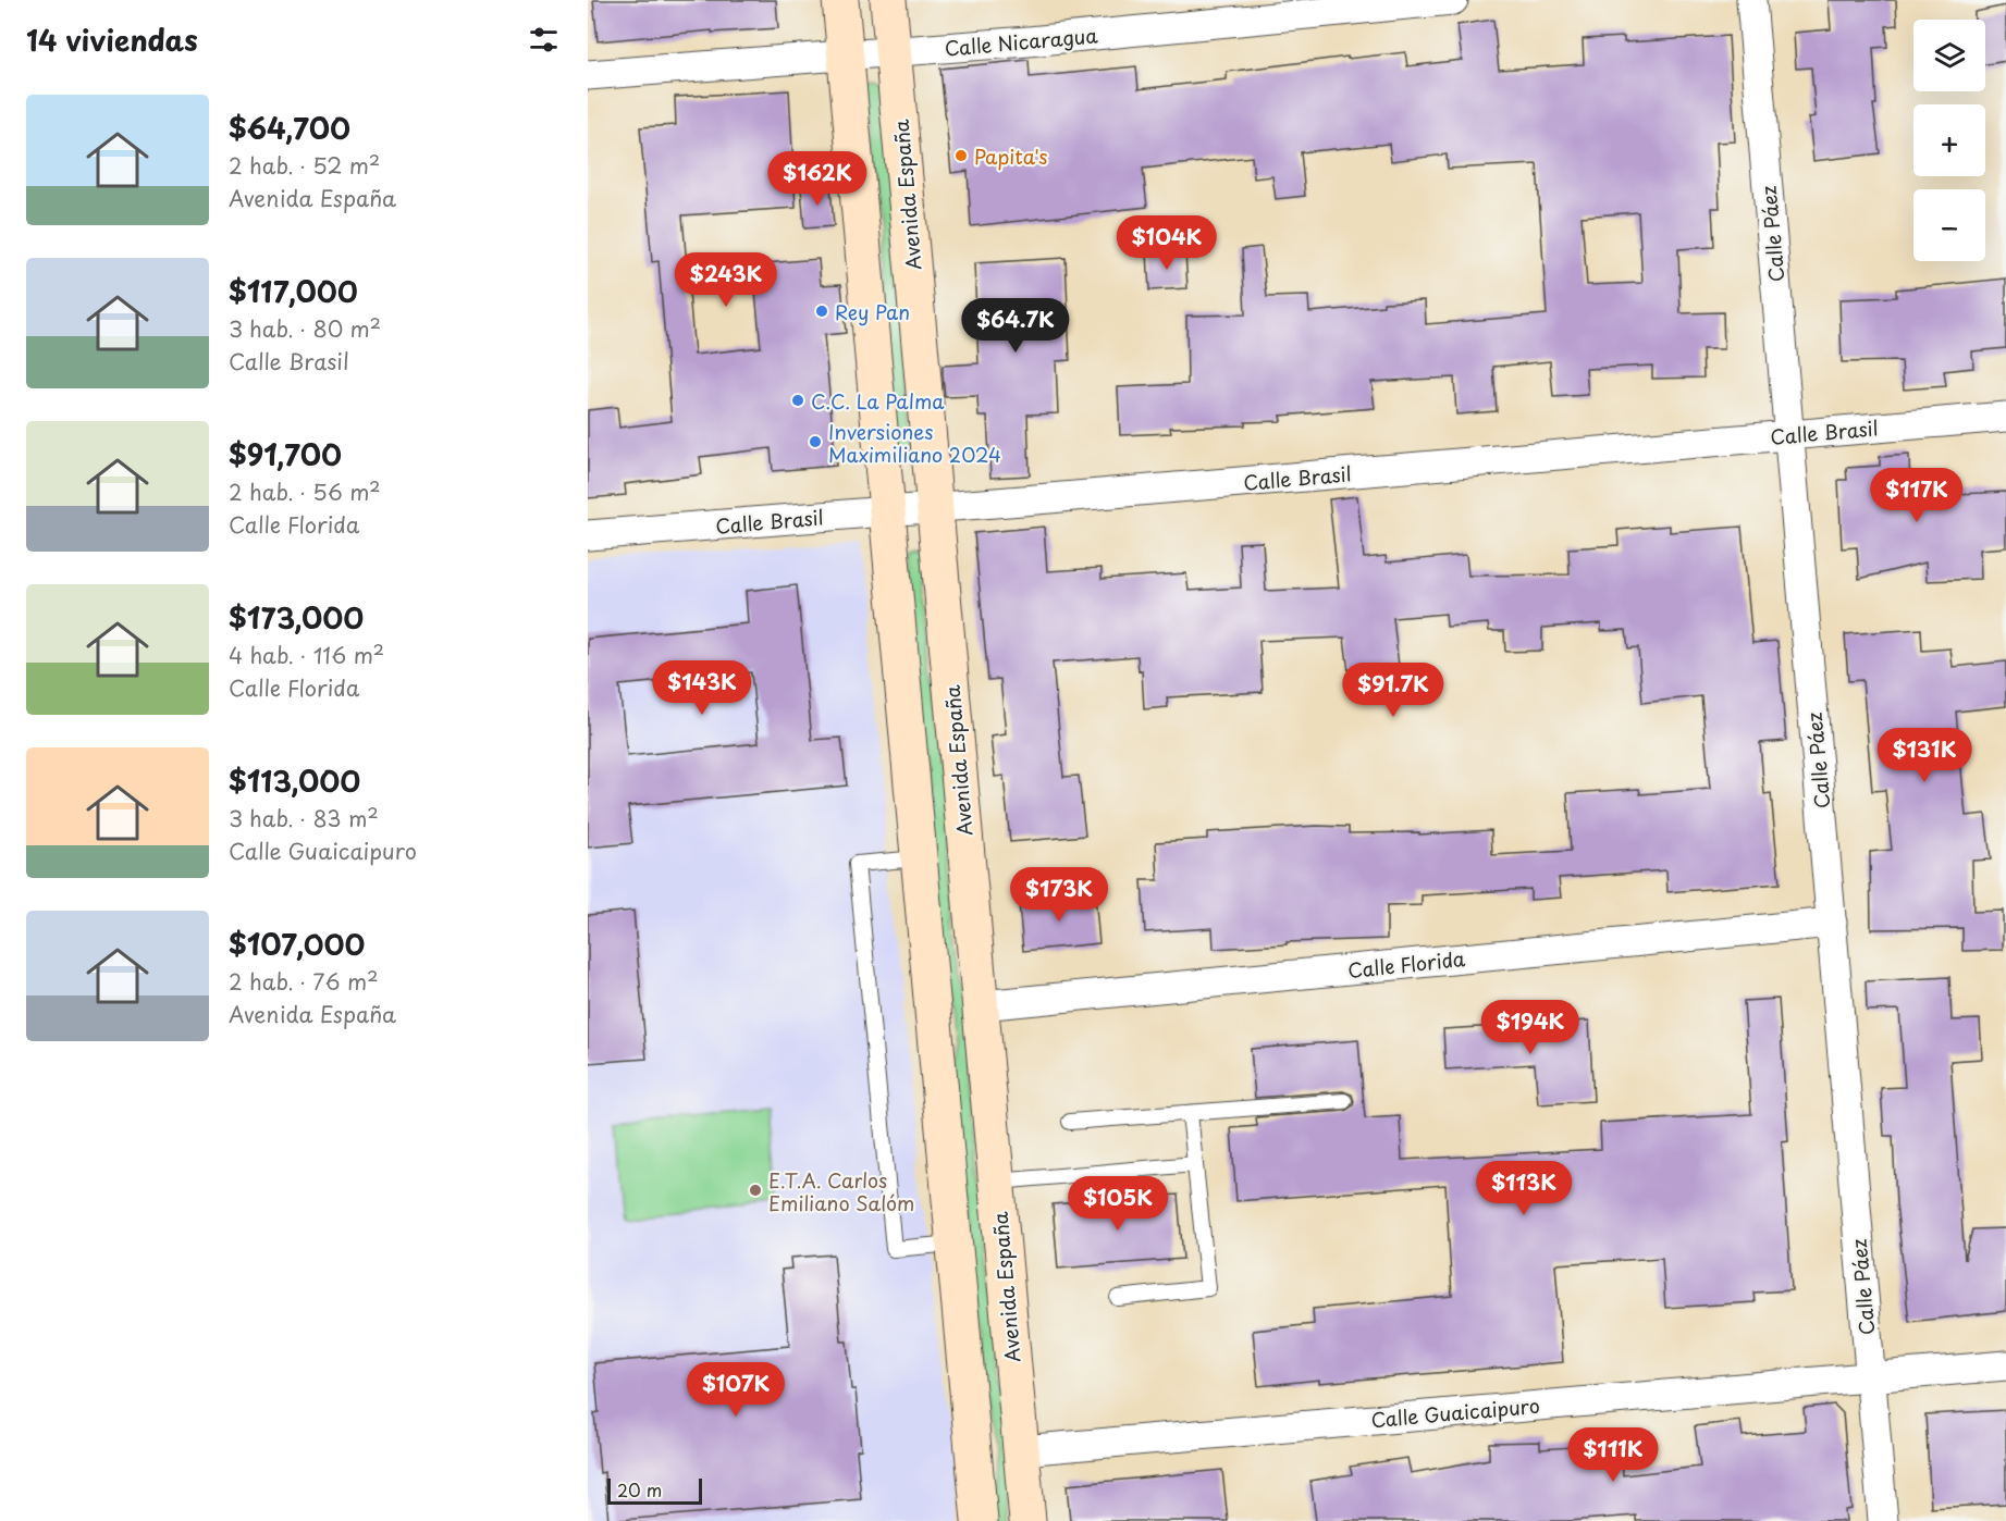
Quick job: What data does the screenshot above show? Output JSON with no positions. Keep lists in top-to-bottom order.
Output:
{
  "streets": {
    "main road": ["Avenida España"],
    "street": [
      "Calle Nicaragua",
      "Calle Páez",
      "Calle Brasil",
      "Calle Florida",
      "Calle Guaicaipuro"
    ]
  },
  "crossings": [
    ["Calle Nicaragua", "Avenida España"],
    ["Avenida España", "Calle Brasil"],
    ["Avenida España", "Calle Florida"],
    ["Avenida España", "Calle Guaicaipuro"],
    ["Calle Páez", "Calle Brasil"],
    ["Calle Páez", "Calle Florida"],
    ["Calle Páez", "Calle Guaicaipuro"]
  ],
  "places": [
    "Papita's",
    "Rey Pan",
    "C.C. La Palma",
    "Inversiones Maximiliano 2024",
    "E.T.A. Carlos Emiliano Salóm"
  ],
  "scale_bar": "20 m",
  "page": {
    "heading": "14 viviendas",
    "map_buttons": ["+", "−"],
    "list": [
      {
        "name": "$64,700",
        "note": "2 hab. · 52 m² · Avenida España"
      },
      {
        "name": "$117,000",
        "note": "3 hab. · 80 m² · Calle Brasil"
      },
      {
        "name": "$91,700",
        "note": "2 hab. · 56 m² · Calle Florida"
      },
      {
        "name": "$173,000",
        "note": "4 hab. · 116 m² · Calle Florida"
      },
      {
        "name": "$113,000",
        "note": "3 hab. · 83 m² · Calle Guaicaipuro"
      },
      {
        "name": "$107,000",
        "note": "2 hab. · 76 m² · Avenida España"
      }
    ],
    "price": [
      "$162K",
      "$104K",
      "$243K",
      "$64.7K",
      "$117K",
      "$143K",
      "$91.7K",
      "$131K",
      "$173K",
      "$194K",
      "$113K",
      "$105K",
      "$107K",
      "$111K"
    ],
    "scale": "20 m"
  }
}
